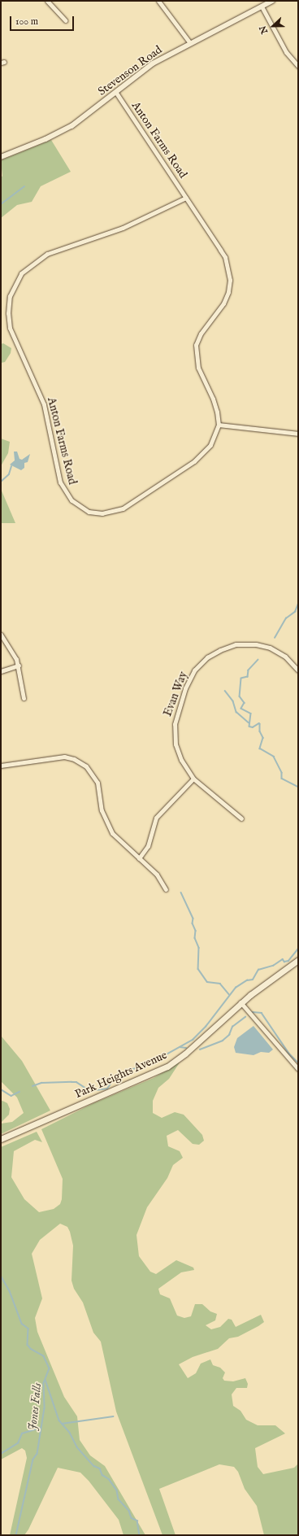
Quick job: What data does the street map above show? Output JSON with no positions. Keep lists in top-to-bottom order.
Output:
{
  "streets": {
    "main road": ["Park Heights Avenue"],
    "street": ["Stevenson Road", "Anton Farms Road", "Evan Way"]
  },
  "crossings": [
    ["Stevenson Road", "Anton Farms Road"]
  ],
  "water": ["Jones Falls"],
  "scale_bar": "100 m",
  "north": "left"
}
